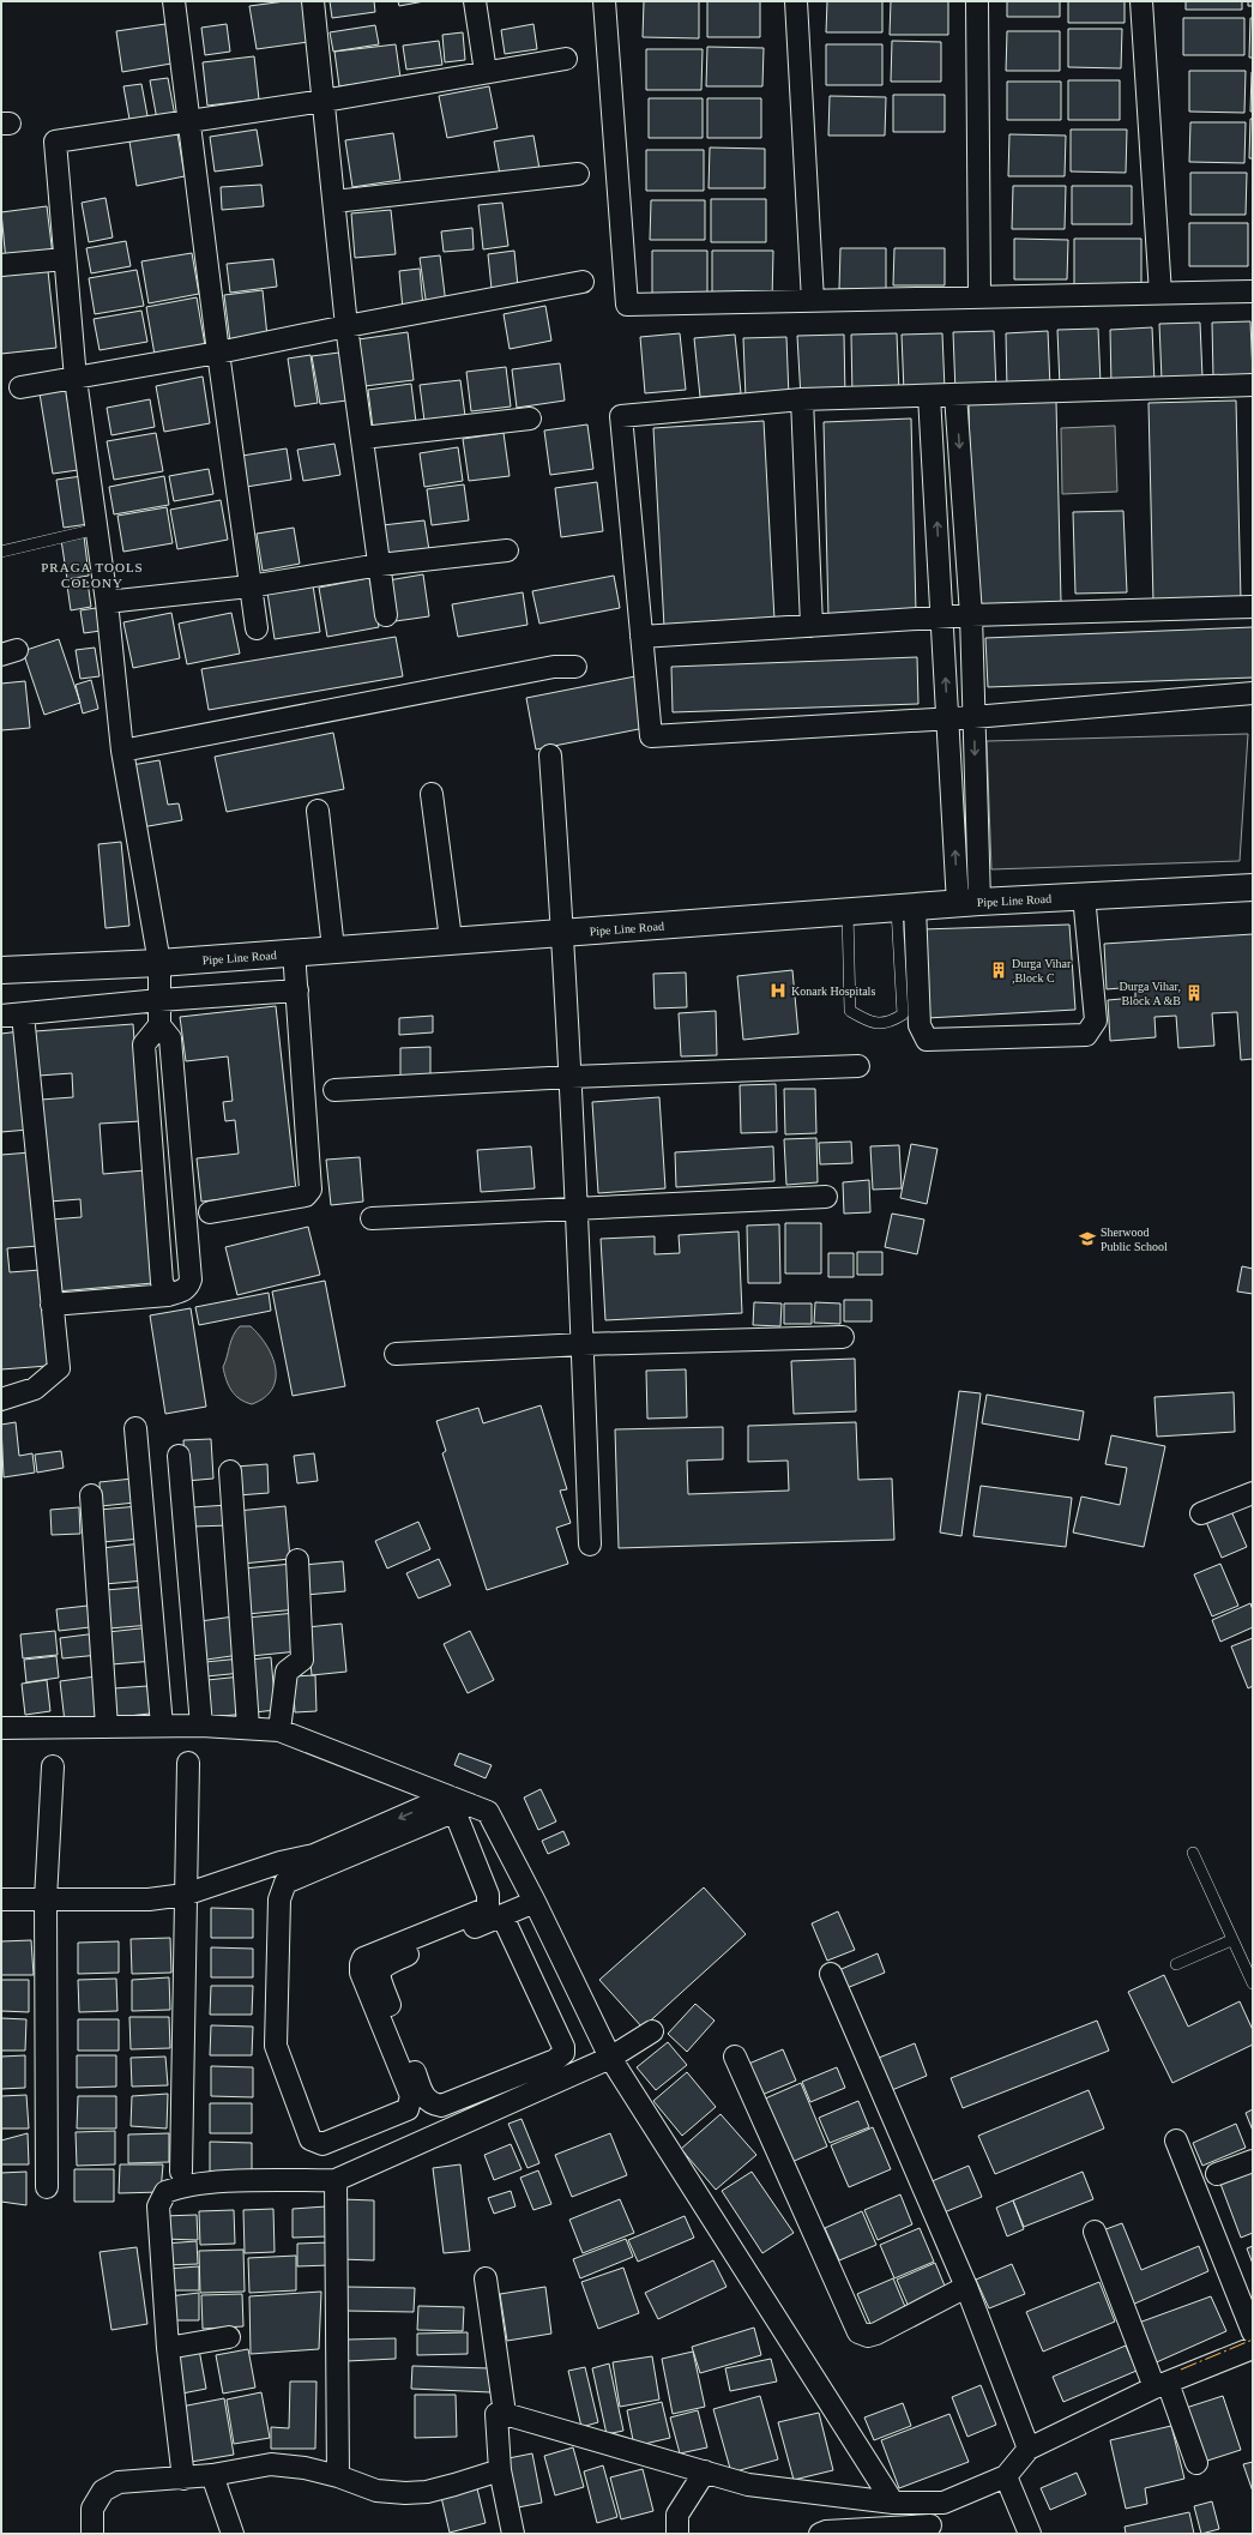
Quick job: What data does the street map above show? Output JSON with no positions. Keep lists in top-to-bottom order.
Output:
{
  "streets": {
    "street": ["Pipe Line Road"]
  },
  "districts": ["PRAGA TOOLS COLONY"],
  "places": {
    "building": ["Durga Vihar ,Block C", "Durga Vihar, Block A &B"],
    "hospital": ["Konark Hospitals"],
    "school or university": ["Sherwood Public School"]
  }
}
